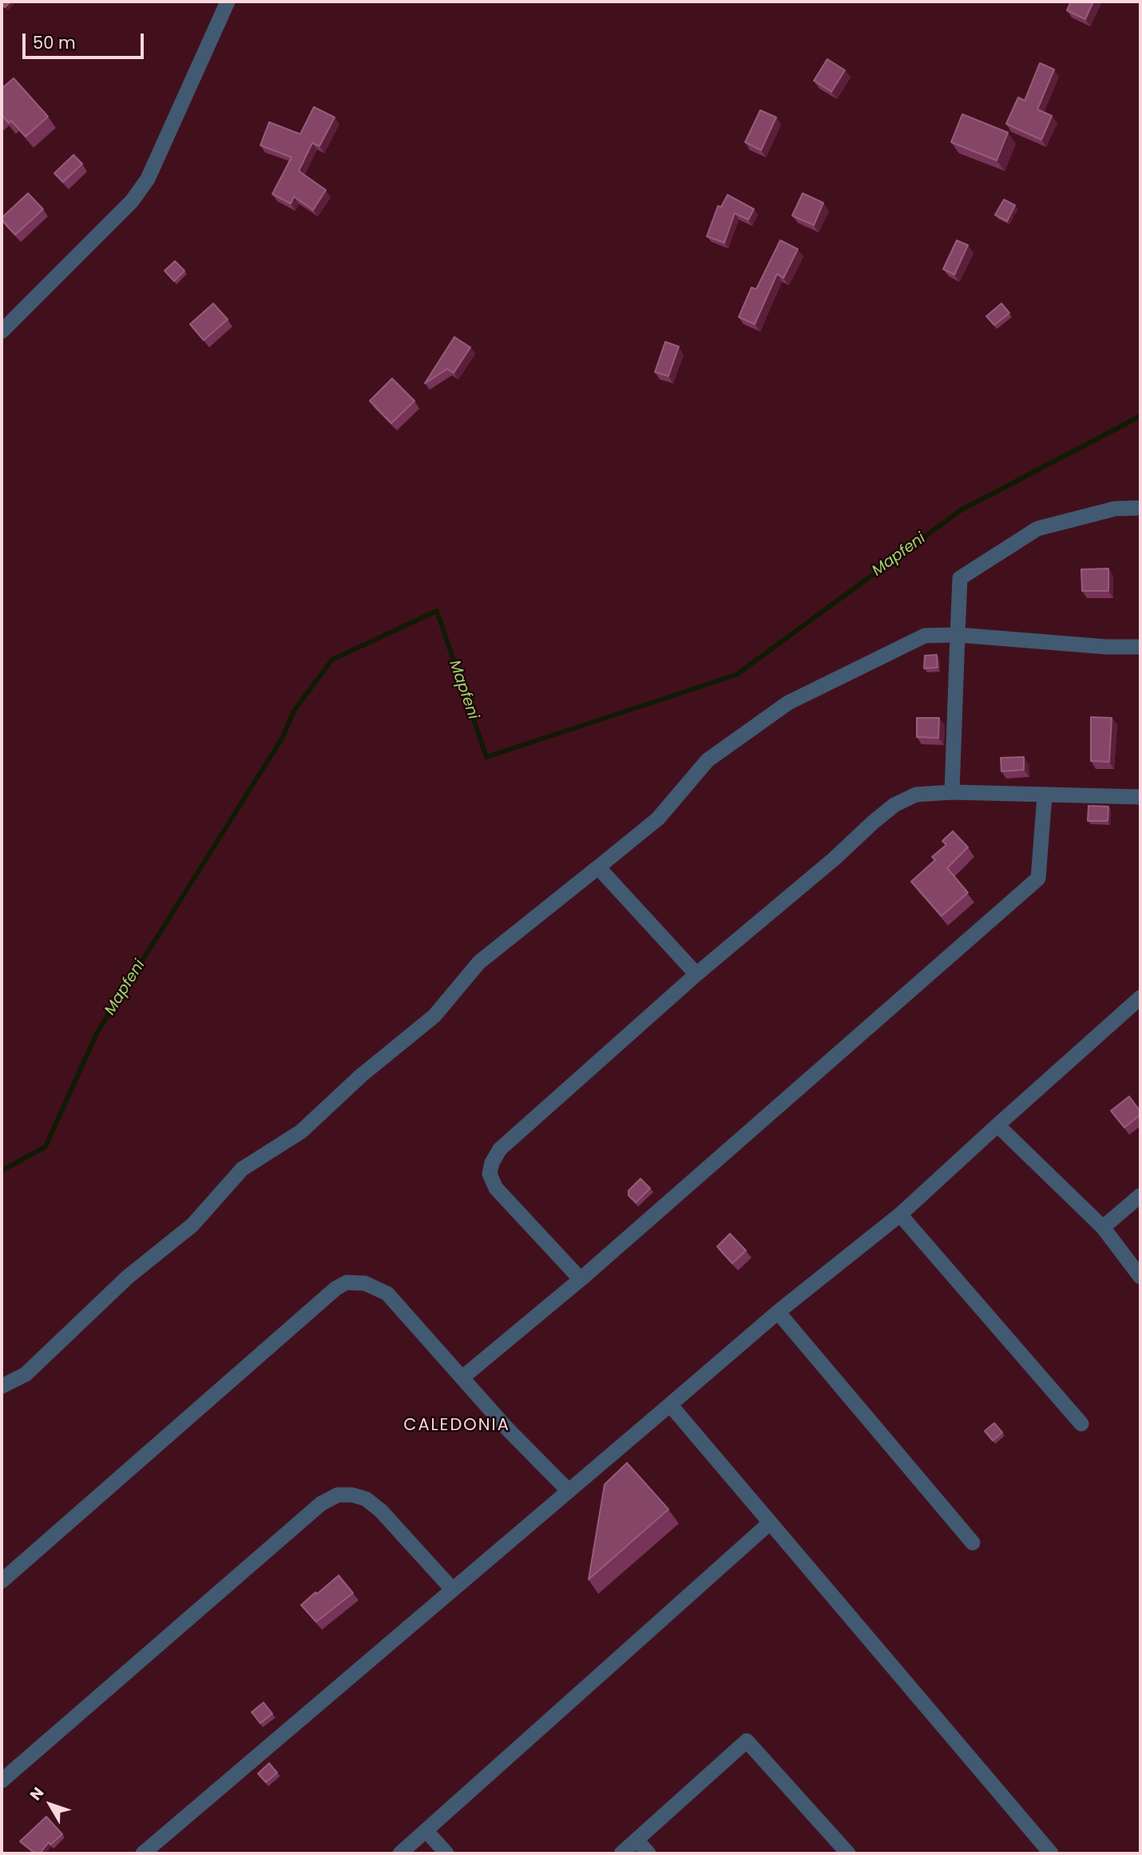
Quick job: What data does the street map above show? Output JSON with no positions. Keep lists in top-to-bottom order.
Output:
{
  "districts": ["CALEDONIA"],
  "water": ["Mapfeni"],
  "scale_bar": "50 m",
  "north": "top left"
}
